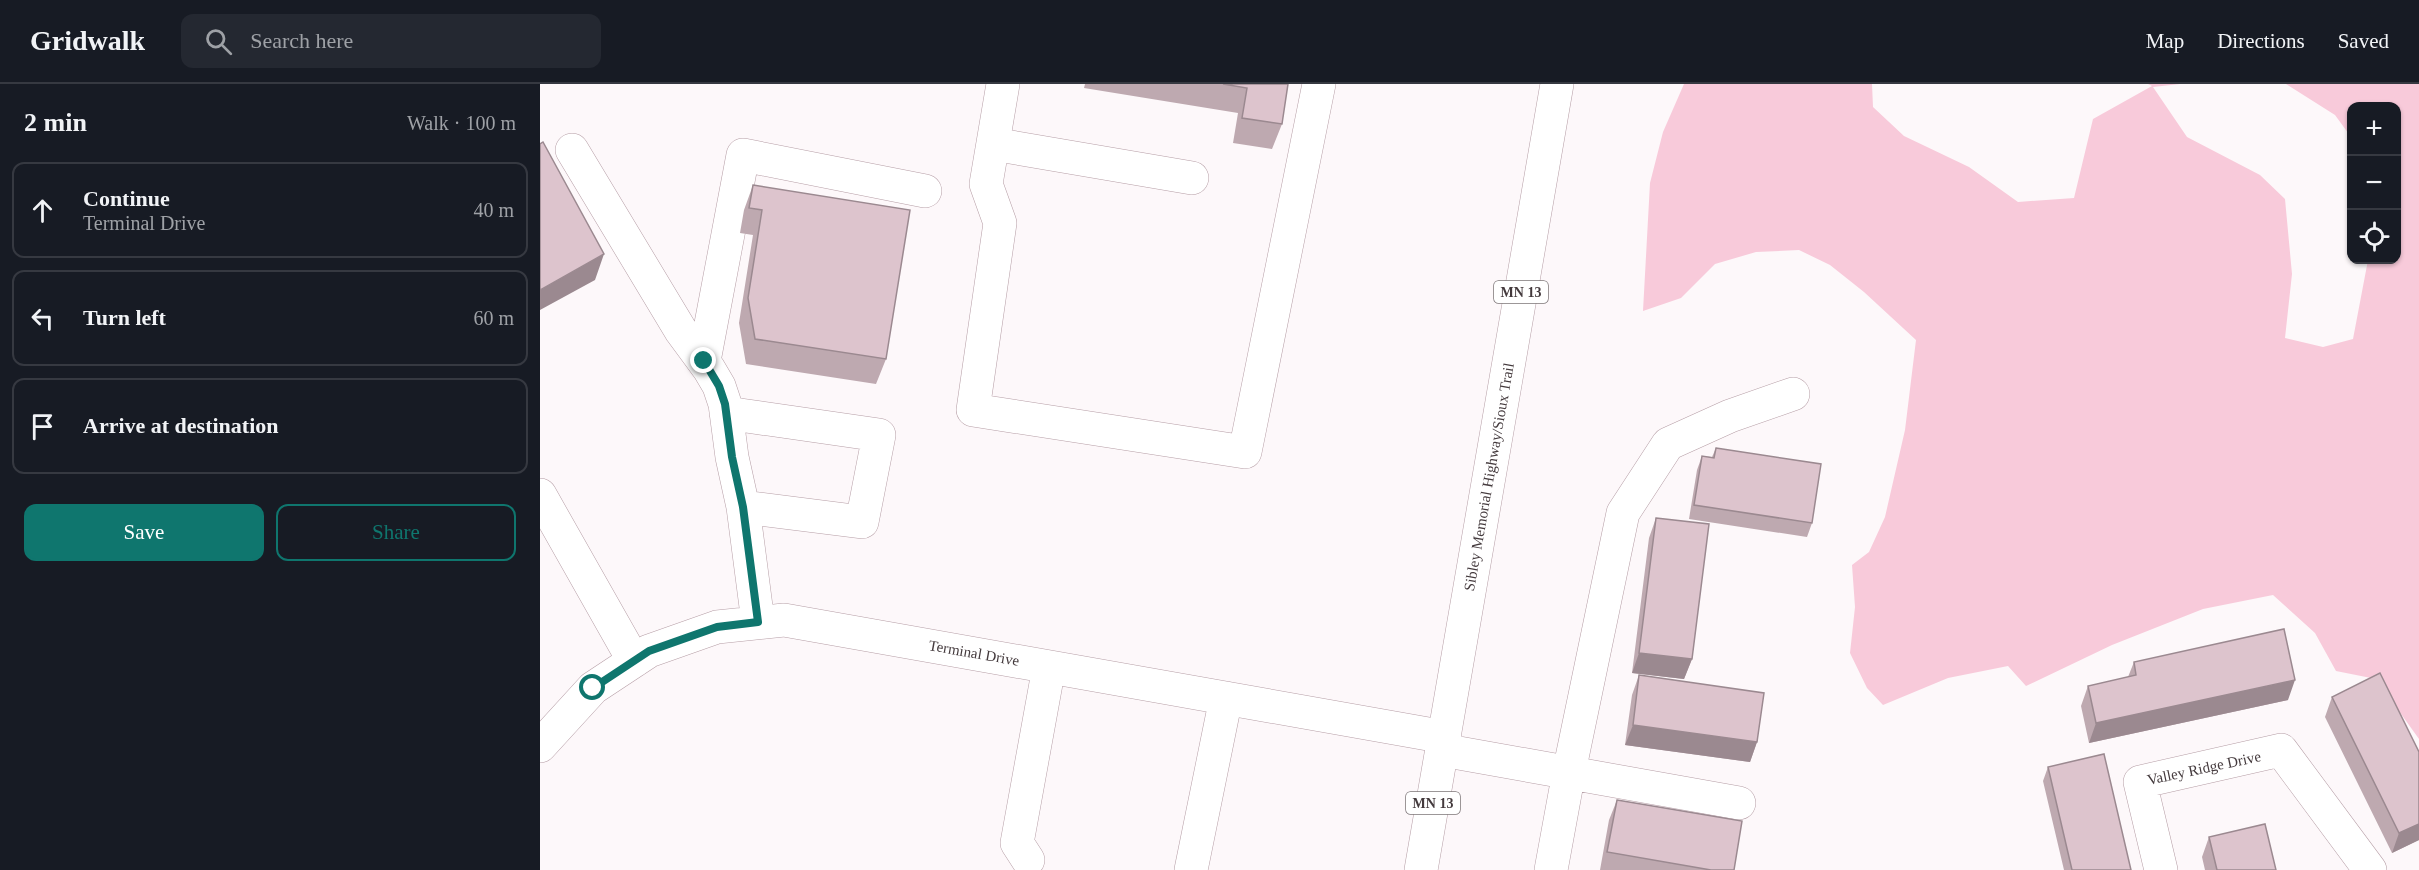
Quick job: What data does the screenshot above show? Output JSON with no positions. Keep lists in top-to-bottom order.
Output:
{
  "streets": {
    "main road": [
      "MN 13",
      "Sibley Memorial Highway/Sioux Trail",
      "Terminal Drive",
      "Valley Ridge Drive"
    ]
  },
  "crossings": [
    ["Sibley Memorial Highway/Sioux Trail", "Terminal Drive"]
  ],
  "page": {
    "header": "Gridwalk",
    "search": "Search here",
    "nav": ["Map", "Directions", "Saved"],
    "heading": ["2 min", "Walk · 100 m"],
    "map_buttons": ["+", "−"],
    "list": [
      ["Continue", "Terminal Drive", "40 m"],
      ["Turn left", "60 m"],
      "Arrive at destination"
    ],
    "buttons": ["Save", "Share"]
  }
}
